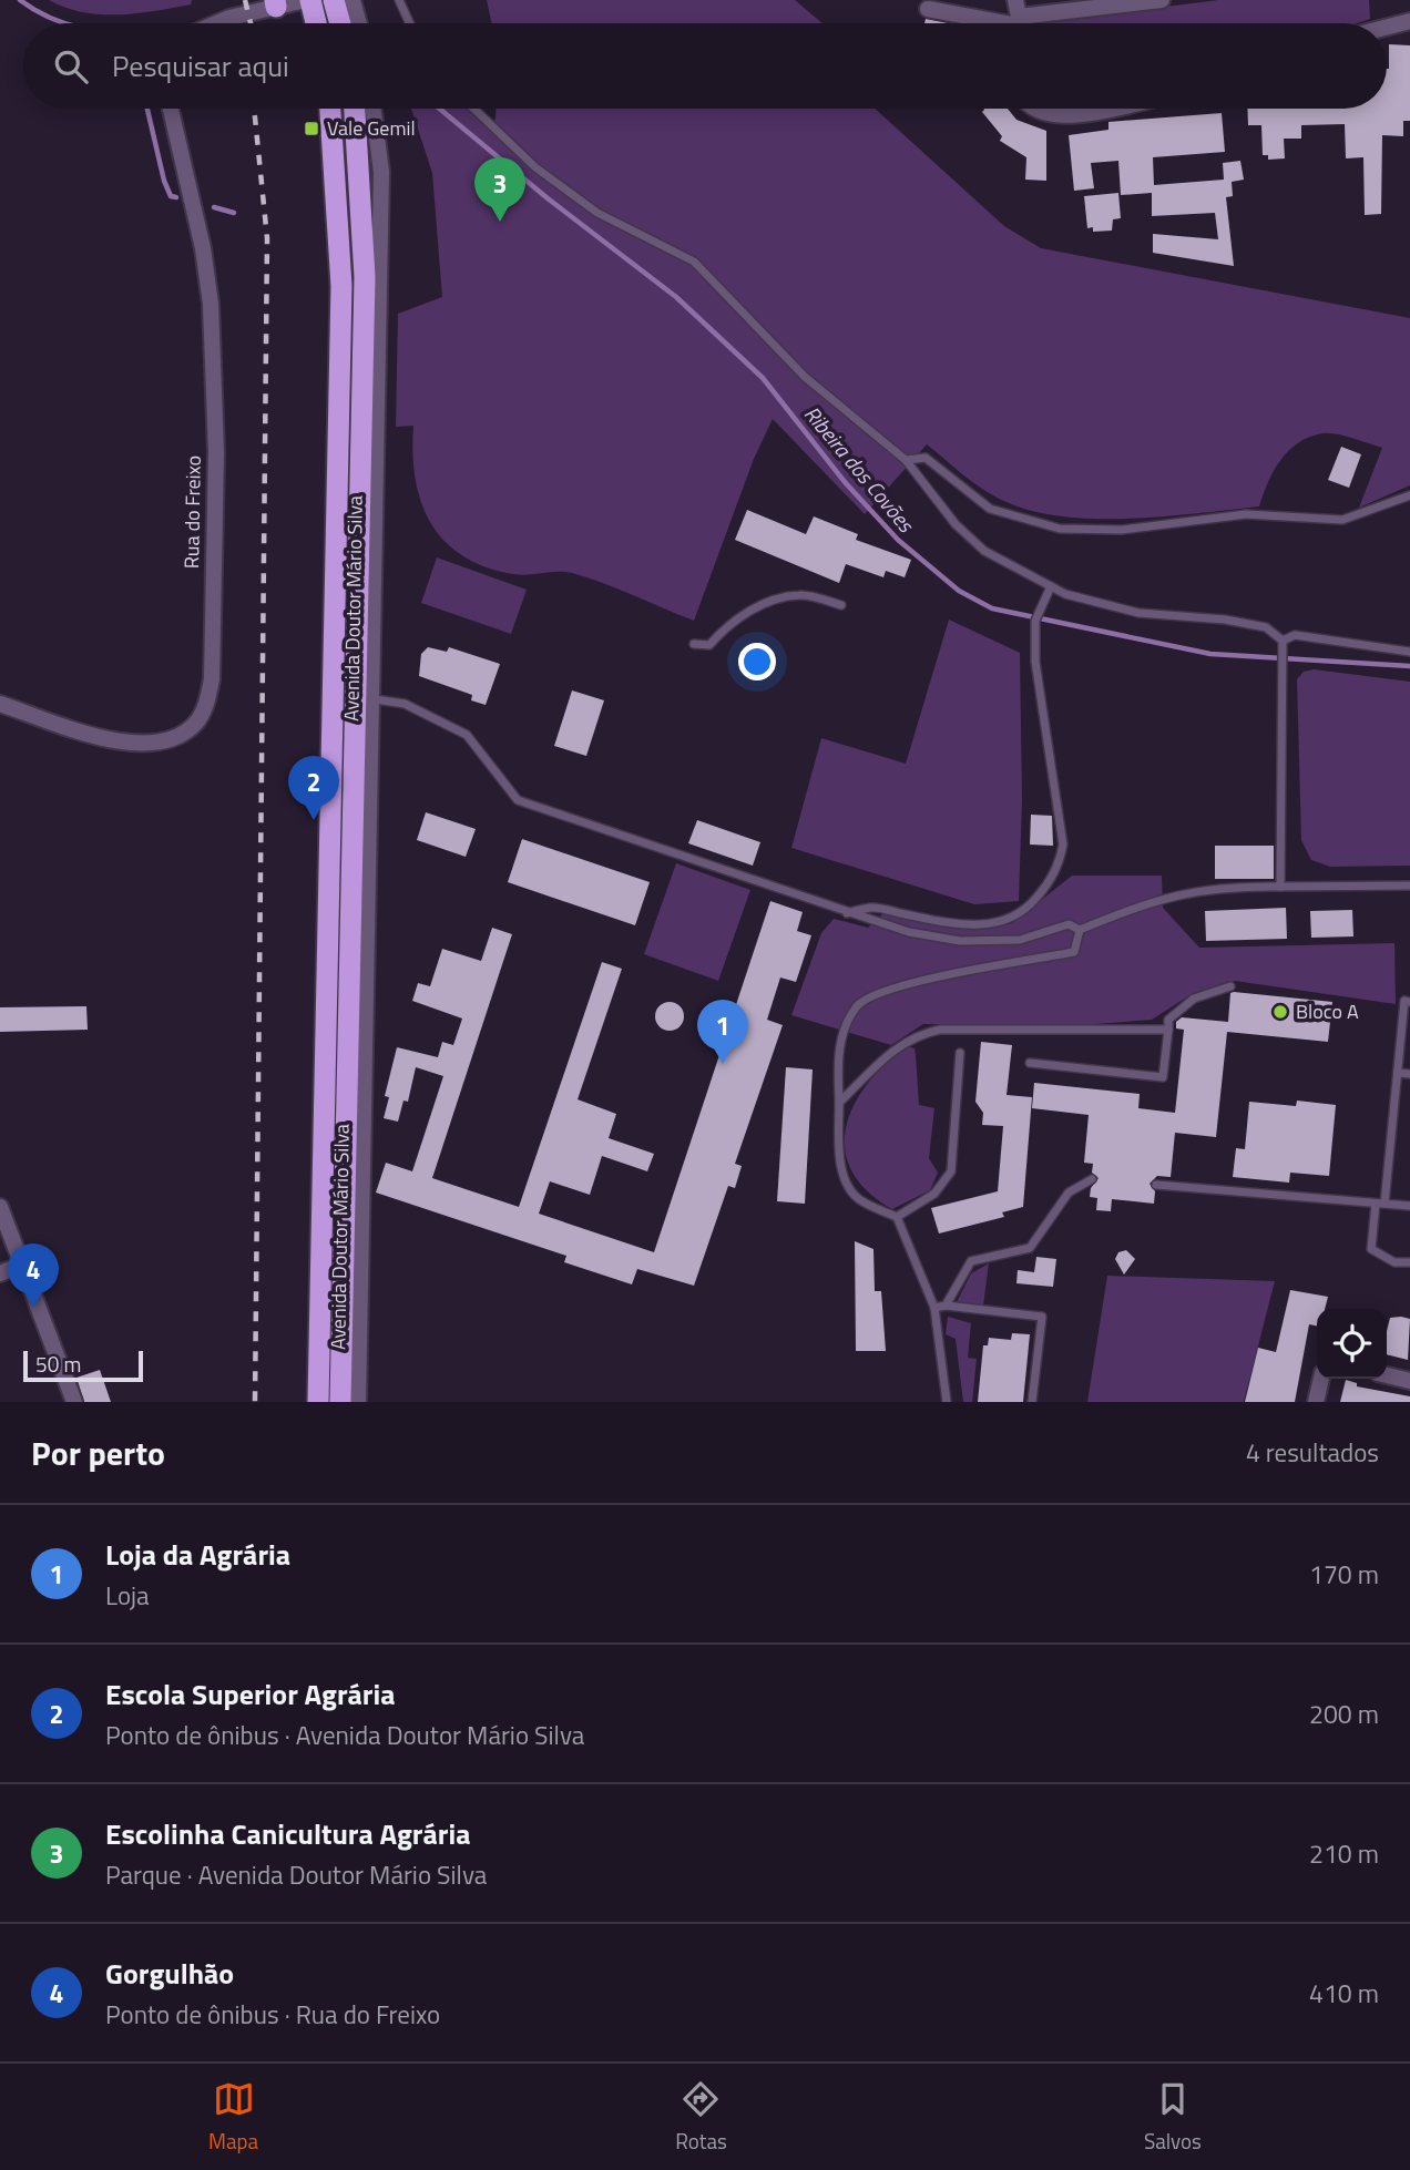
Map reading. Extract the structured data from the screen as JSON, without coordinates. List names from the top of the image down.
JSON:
{
  "streets": {
    "street": ["Rua do Freixo", "Avenida Doutor Mário Silva"]
  },
  "water": ["Ribeira dos Covões"],
  "places": {
    "transit": ["Vale Gemil"],
    "other": ["Bloco A"]
  },
  "scale_bar": "50 m",
  "page": {
    "search": "Pesquisar aqui",
    "pins": [
      "3",
      "2",
      "1",
      "4"
    ],
    "scale": "50 m",
    "heading": ["Por perto", "4 resultados"],
    "list": [
      {
        "mark": "1",
        "name": "Loja da Agrária",
        "note": "Loja",
        "value": "170 m"
      },
      {
        "mark": "2",
        "name": "Escola Superior Agrária",
        "note": "Ponto de ônibus · Avenida Doutor Mário Silva",
        "value": "200 m"
      },
      {
        "mark": "3",
        "name": "Escolinha Canicultura Agrária",
        "note": "Parque · Avenida Doutor Mário Silva",
        "value": "210 m"
      },
      {
        "mark": "4",
        "name": "Gorgulhão",
        "note": "Ponto de ônibus · Rua do Freixo",
        "value": "410 m"
      }
    ],
    "nav": ["Mapa", "Rotas", "Salvos"]
  }
}
